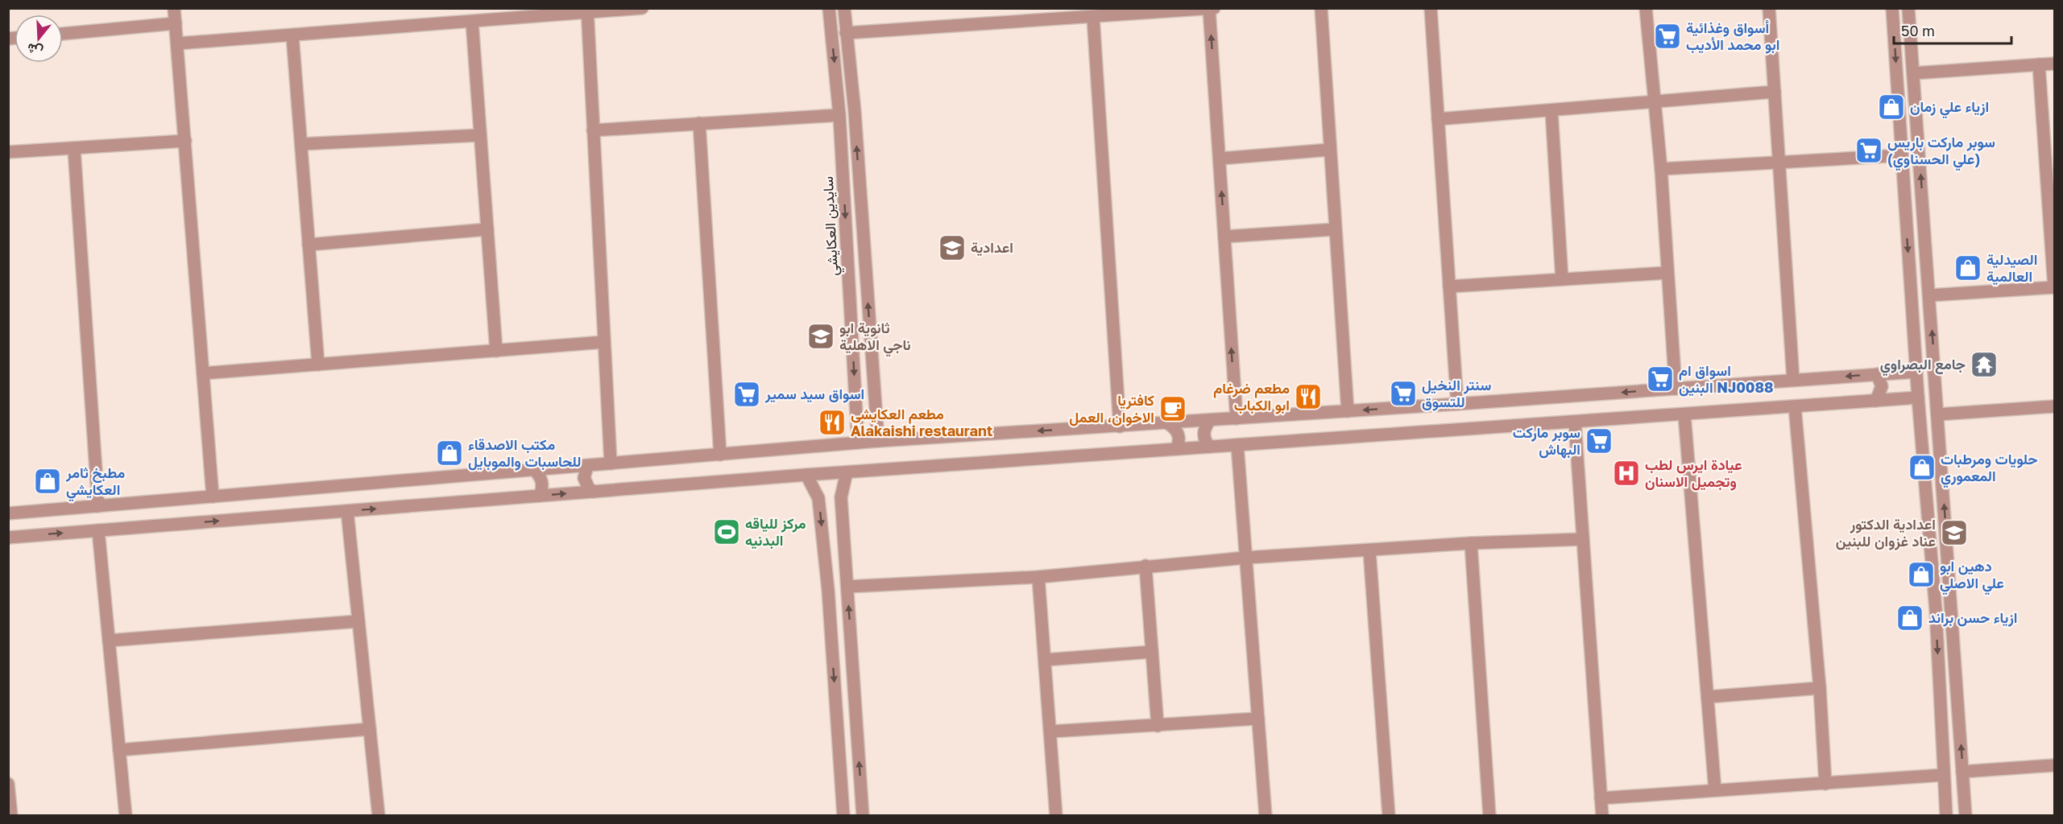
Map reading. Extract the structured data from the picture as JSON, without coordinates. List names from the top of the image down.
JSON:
{
  "streets": {
    "street": ["سايدين العكايشي"]
  },
  "places": {
    "supermarket": [
      "أسواق وغذائية ابو محمد الأديب",
      "سوبر ماركت باريس (علي الحسناوي)",
      "اسواق ام البنين NJ0088",
      "سنتر النخيل للتسوق",
      "اسواق سيد سمير",
      "سوبر ماركت البهاش"
    ],
    "shop": [
      "ازياء علي زمان",
      "الصيدلية العالمية",
      "مكتب الاصدقاء للحاسبات والموبايل",
      "حلويات ومرطبات المعموري",
      "مطبخ ثامر العكايشي",
      "دهين ابو علي الاصلي",
      "ازياء حسن براند"
    ],
    "school or university": ["اعدادية", "ثانوية ابو ناجي الاهلية", "اعدادية الدكتور عناد غزوان للبنين"],
    "temple": ["جامع البصراوي"],
    "restaurant": ["مطعم ضرغام ابو الكباب", "مطعم العكايشي Alakaishi restaurant"],
    "cafe": ["كافتريا الاخوان، العمل"],
    "hospital": ["عيادة ايرس لطب وتجميل الاسنان"],
    "sports": ["مركز للياقه البدنيه"]
  },
  "scale_bar": "50 m",
  "north": "bottom"
}
